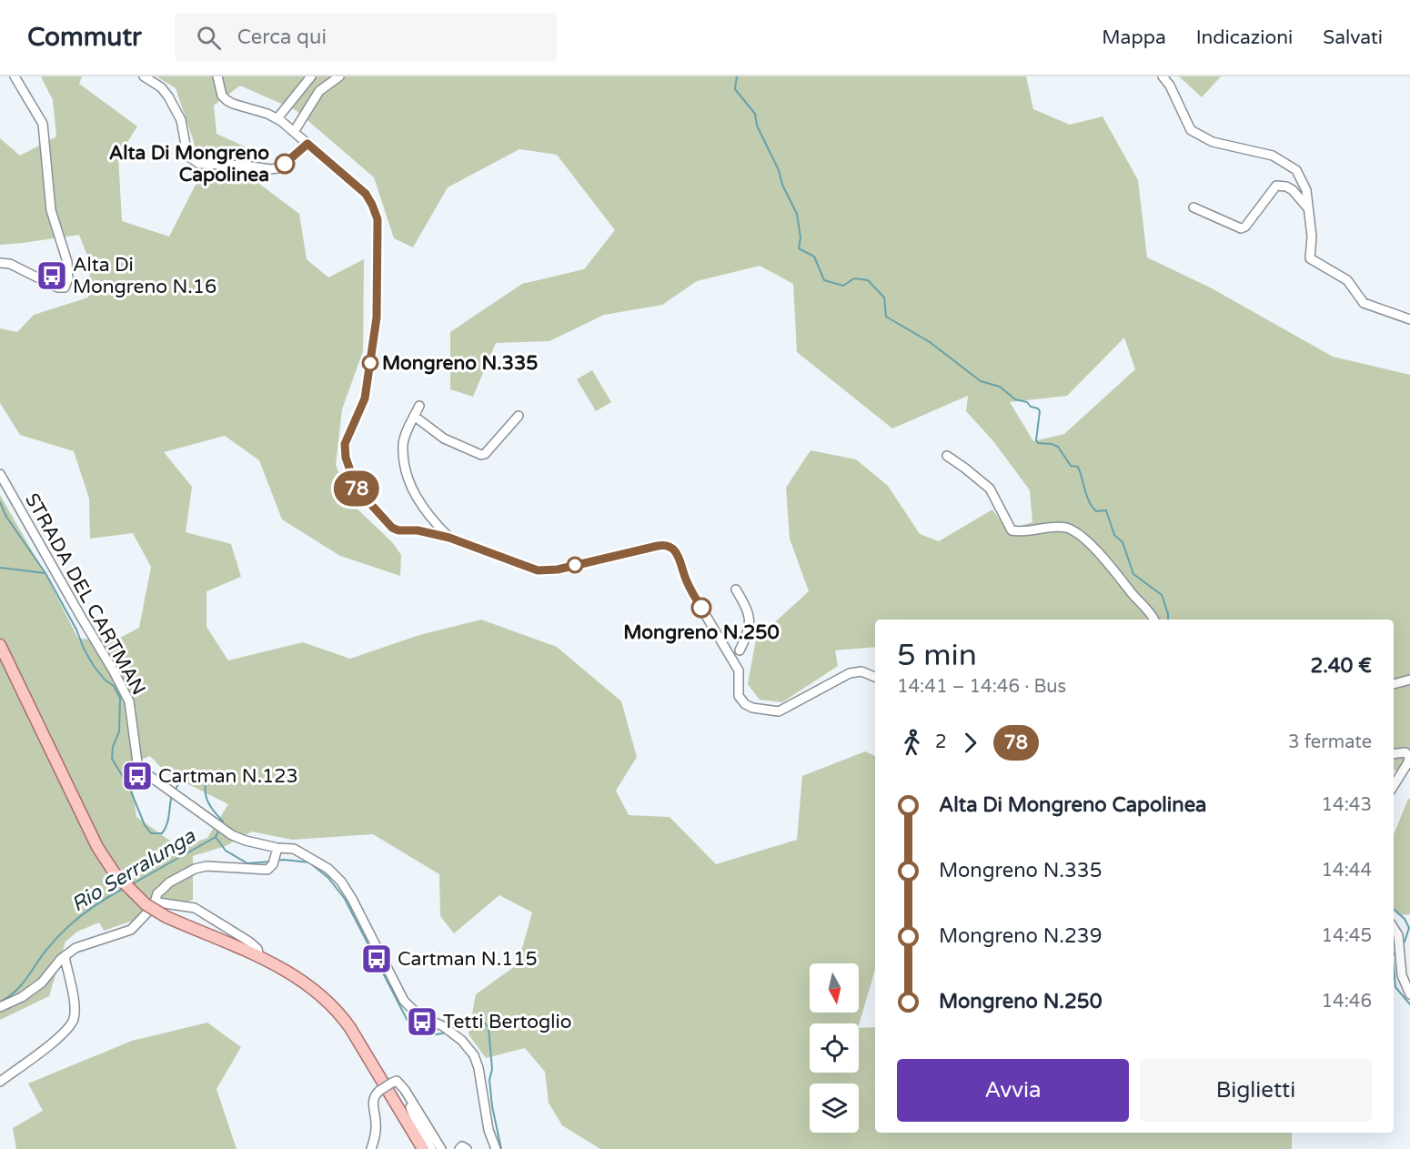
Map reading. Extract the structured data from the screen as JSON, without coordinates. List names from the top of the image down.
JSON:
{
  "streets": {
    "street": ["STRADA DEL CARTMAN"]
  },
  "water": ["Rio Serralunga"],
  "places": {
    "other": ["Alta Di Mongreno Capolinea", "Mongreno N.335", "Mongreno N.250"],
    "bus stop": [
      "Alta Di Mongreno N.16",
      "Cartman N.123",
      "Cartman N.115",
      "Tetti Bertoglio"
    ]
  },
  "lines": ["bus line 78"],
  "north": "bottom",
  "page": {
    "header": "Commutr",
    "search": "Cerca qui",
    "nav": ["Mappa", "Indicazioni", "Salvati"],
    "on_map": "78",
    "heading": ["5 min", "14:41 – 14:46 · Bus", "2.40 €"],
    "legs": ["2", "78", "3 fermate"],
    "list": [
      {
        "name": "Alta Di Mongreno Capolinea",
        "value": "14:43"
      },
      {
        "name": "Mongreno N.335",
        "value": "14:44"
      },
      {
        "name": "Mongreno N.239",
        "value": "14:45"
      },
      {
        "name": "Mongreno N.250",
        "value": "14:46"
      }
    ],
    "buttons": ["Avvia", "Biglietti"]
  }
}
